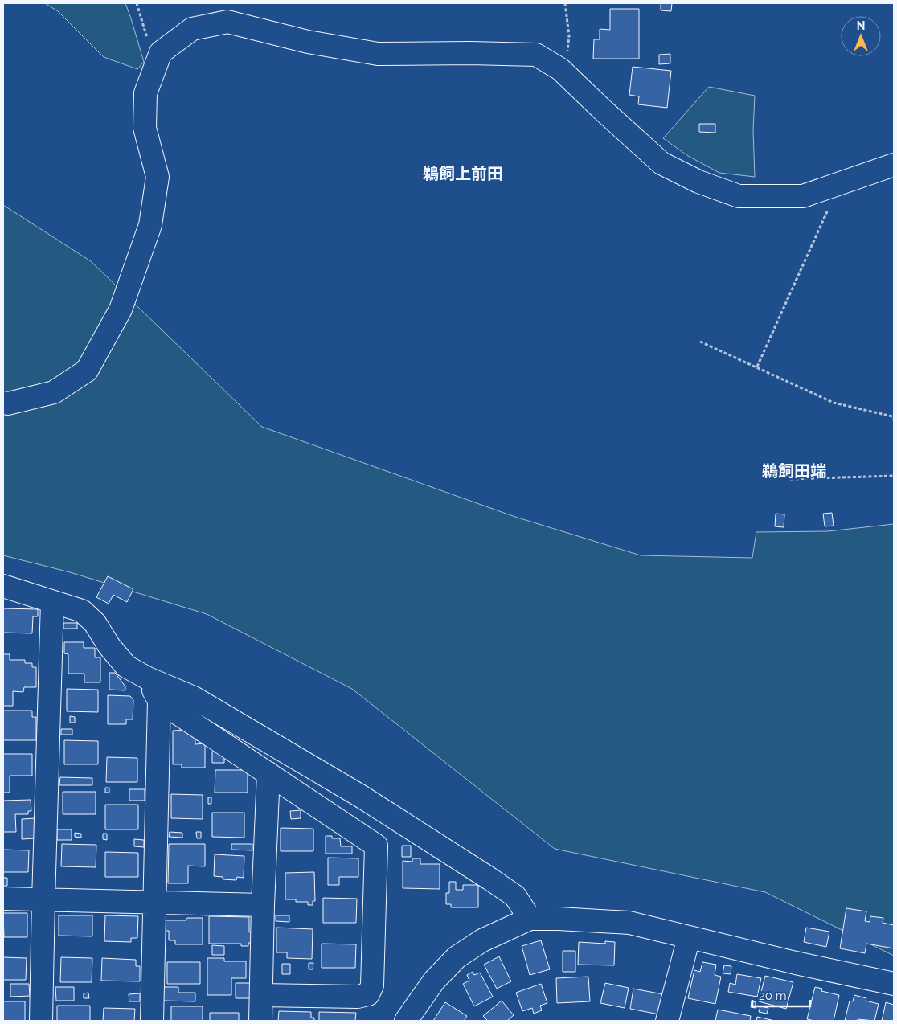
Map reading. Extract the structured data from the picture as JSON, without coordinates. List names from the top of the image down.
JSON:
{
  "districts": ["鵜飼上前田", "鵜飼田端"],
  "scale_bar": "20 m",
  "north": "top"
}
